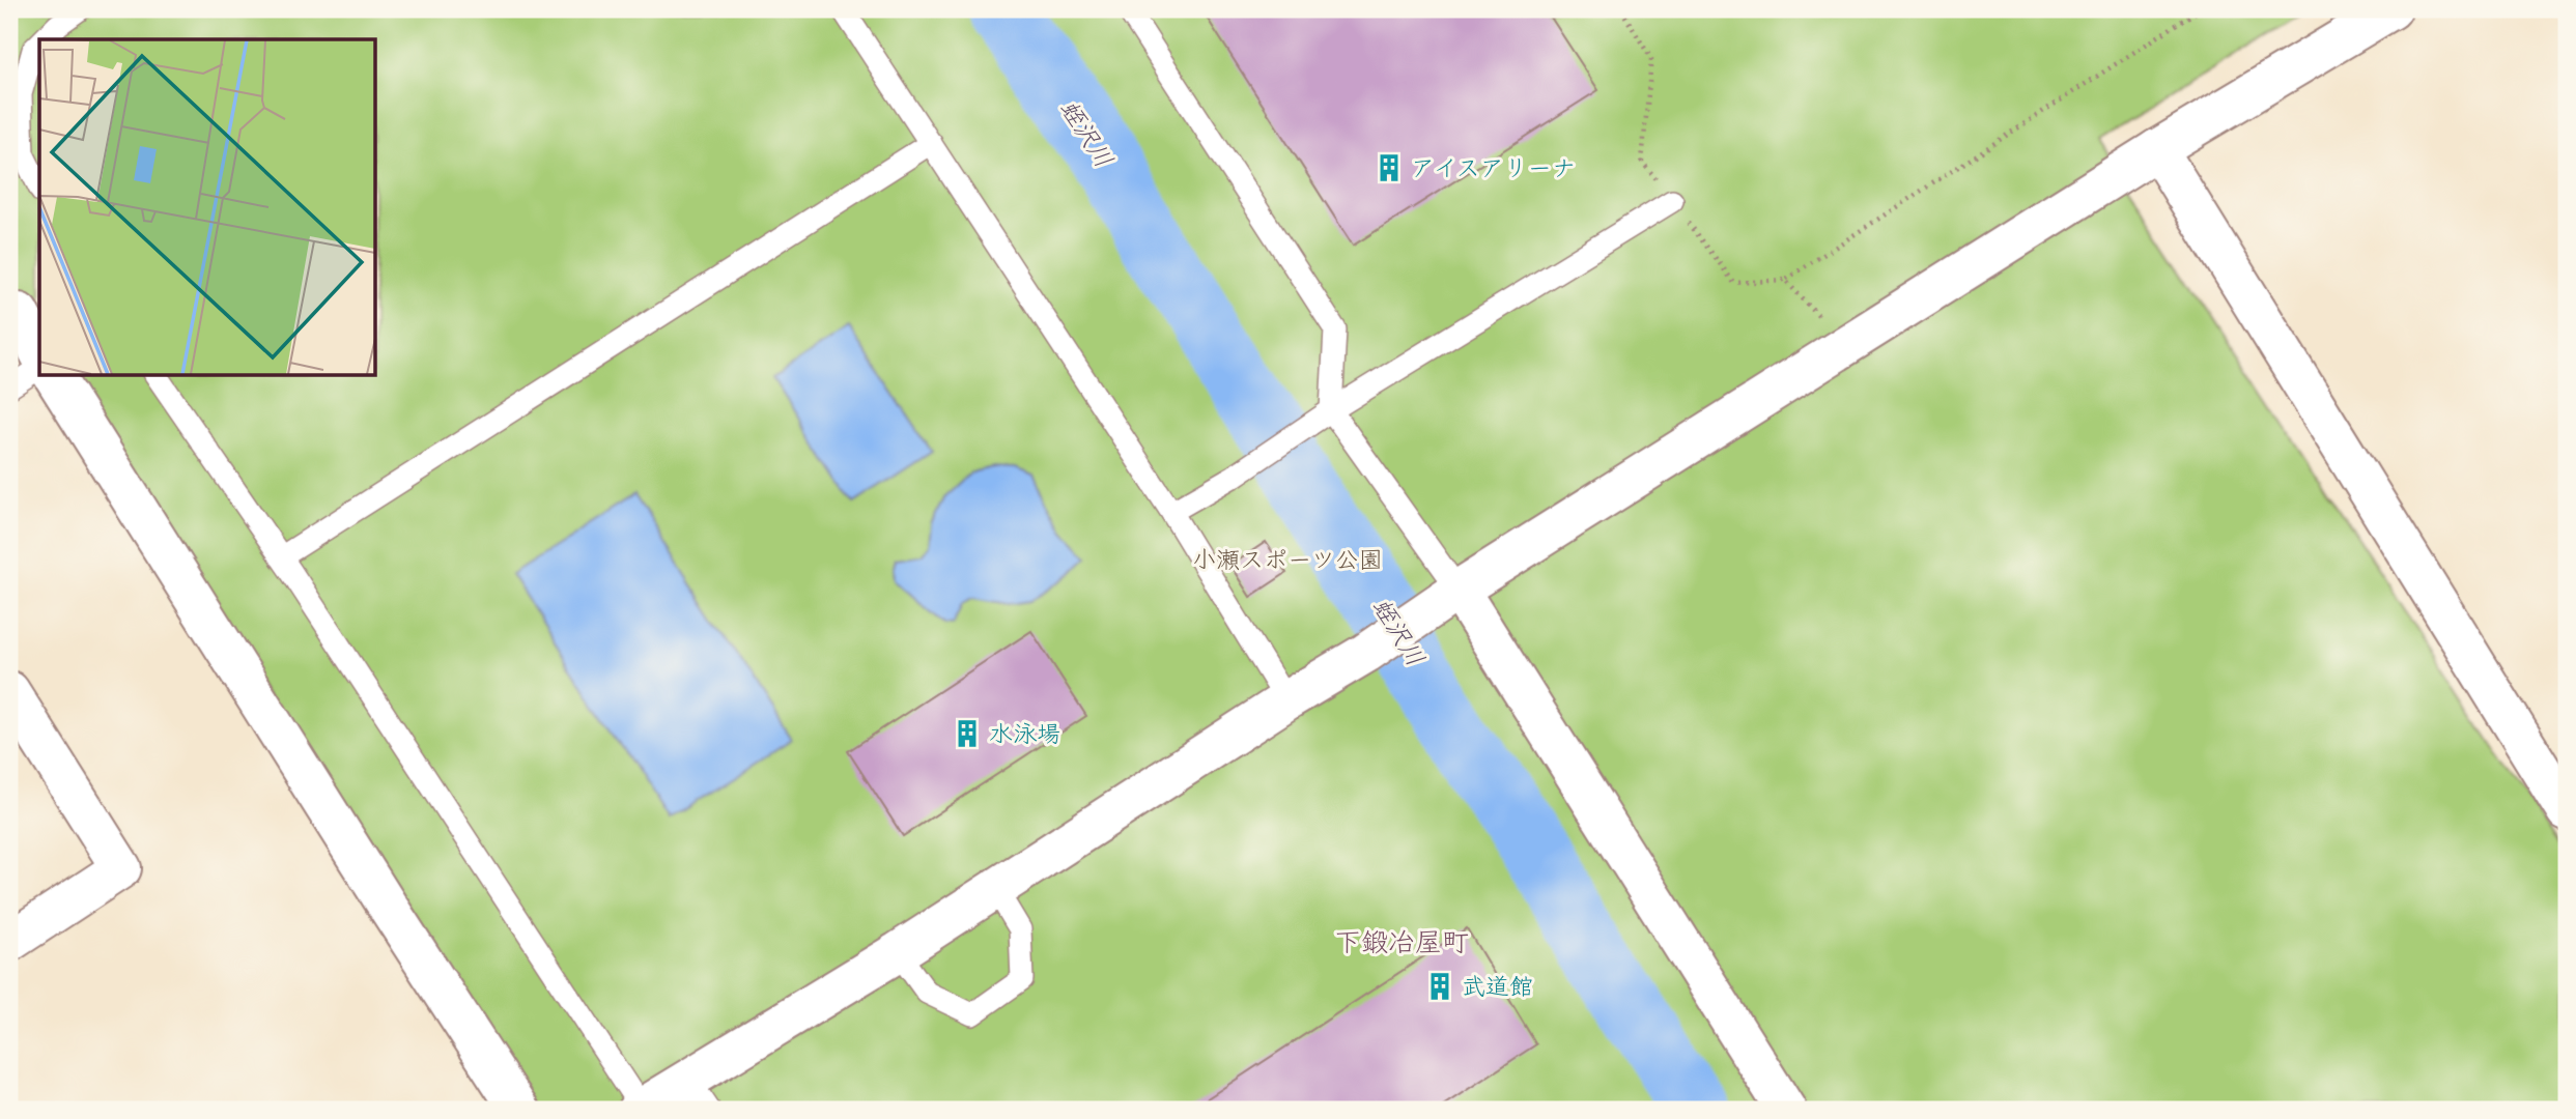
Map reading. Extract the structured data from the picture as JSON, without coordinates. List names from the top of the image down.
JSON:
{
  "districts": ["下鍛冶屋町"],
  "water": ["蛭沢川"],
  "parks": ["小瀬スポーツ公園"],
  "places": {
    "building": ["アイスアリーナ", "水泳場", "武道館"]
  }
}
